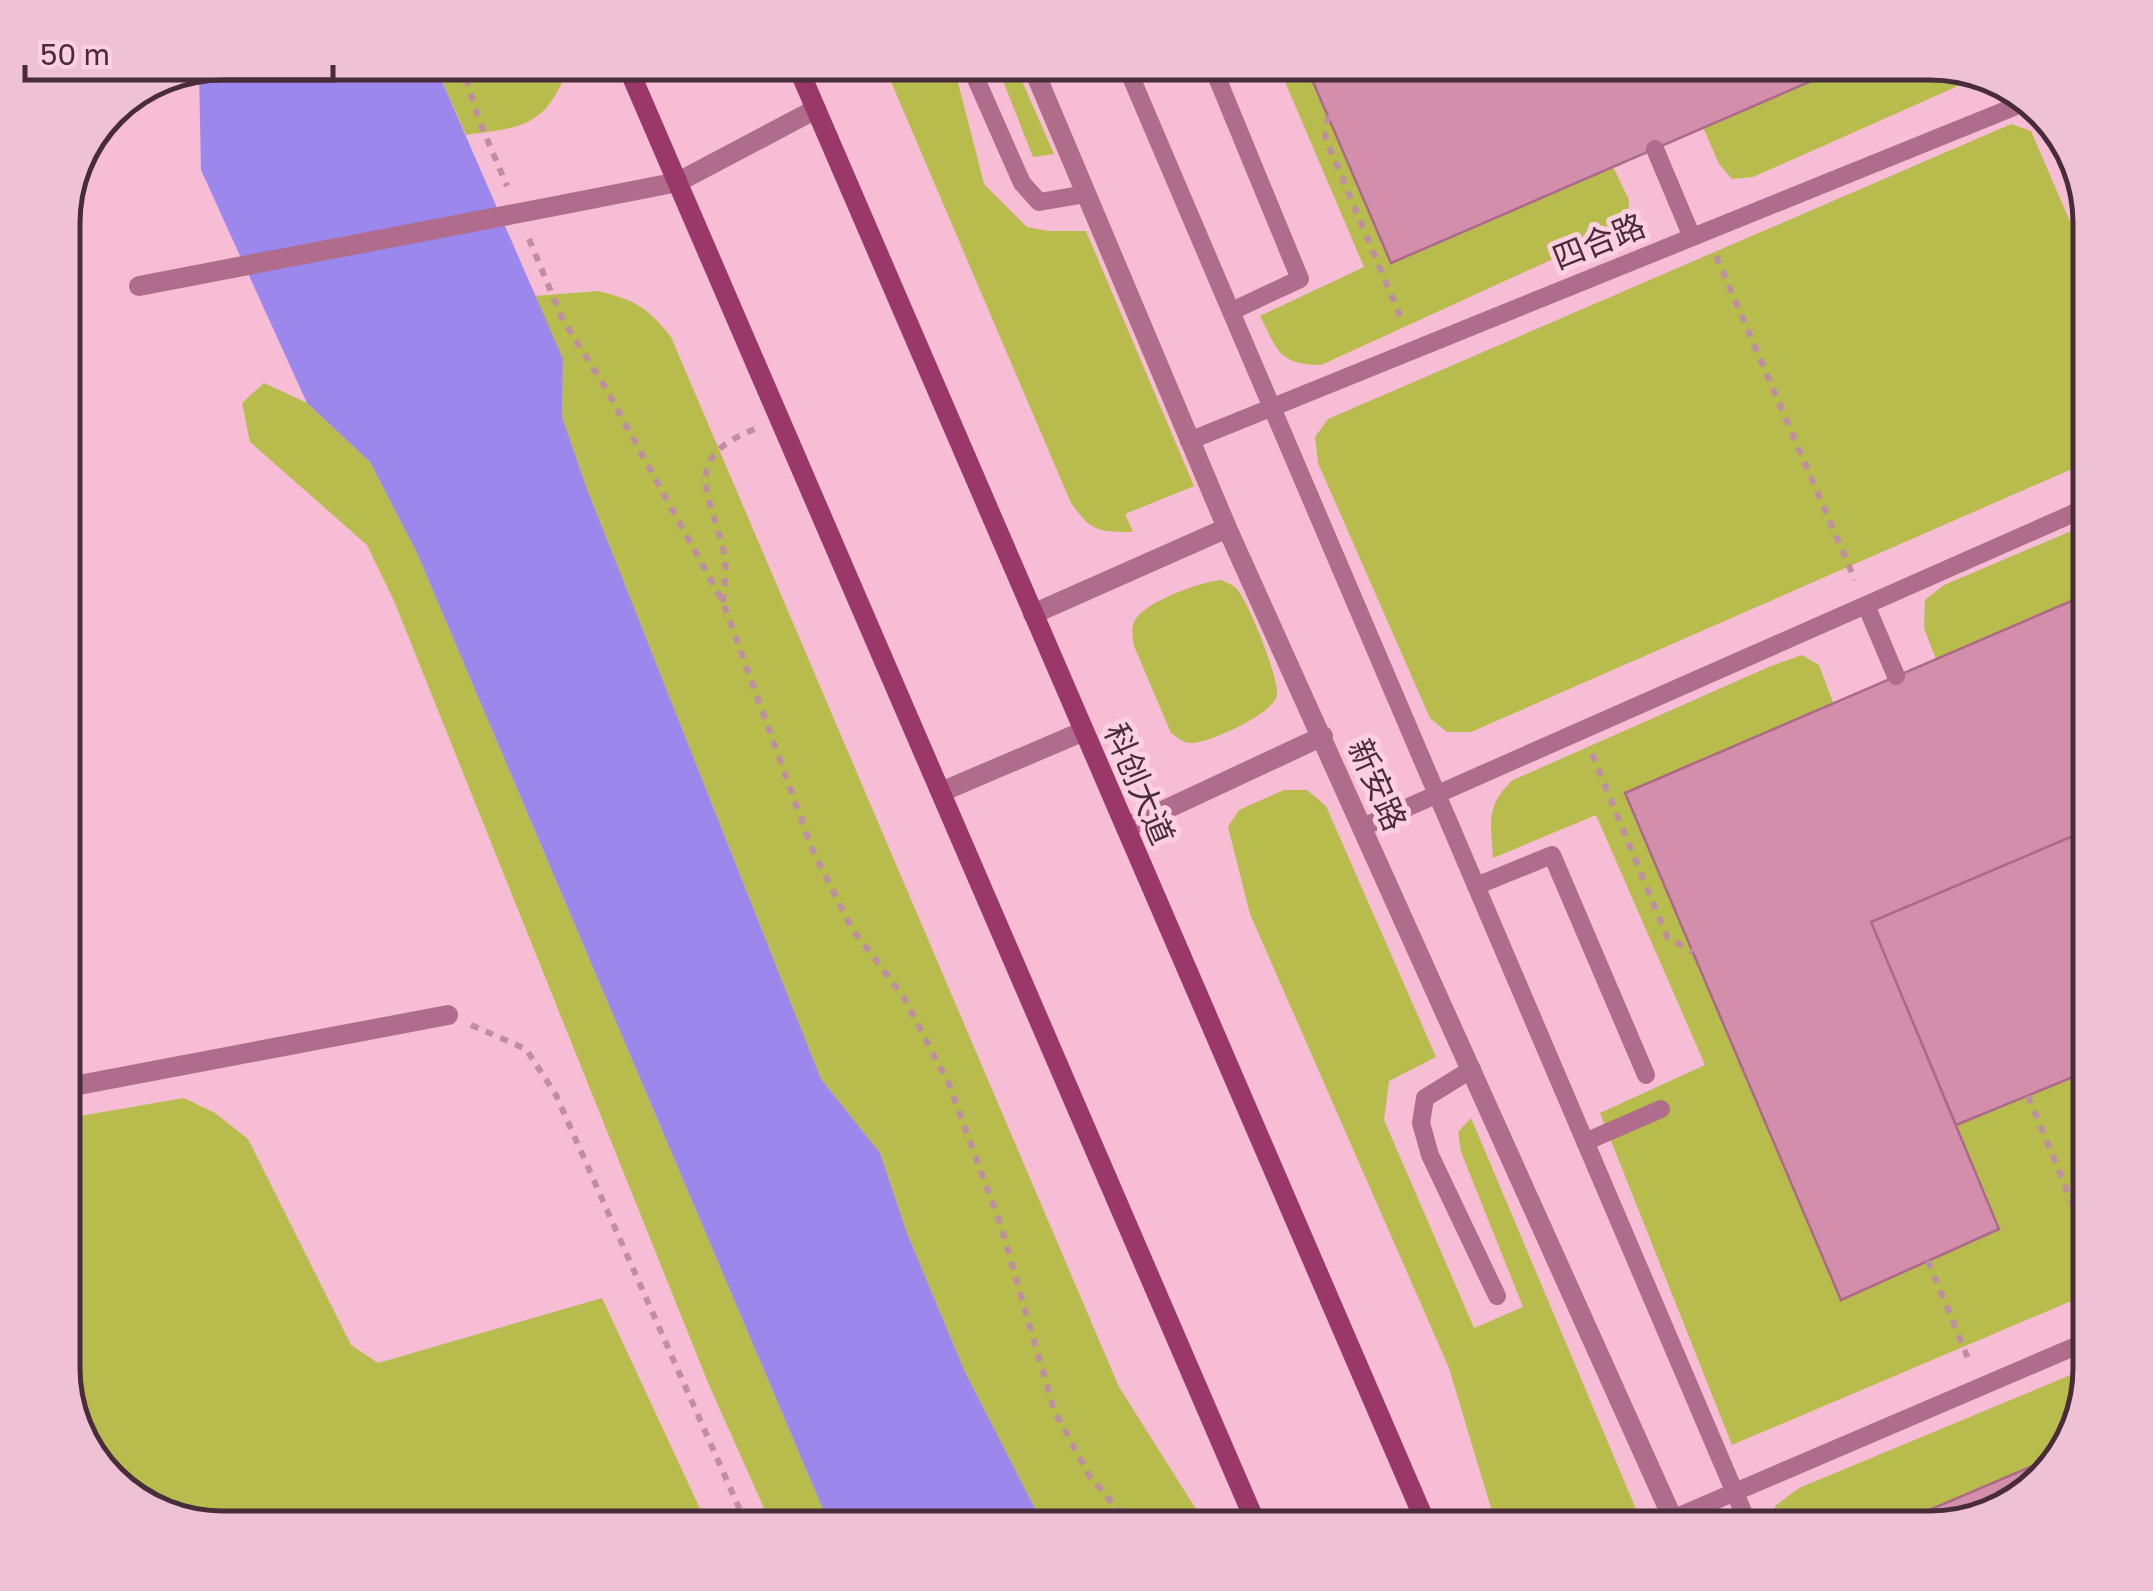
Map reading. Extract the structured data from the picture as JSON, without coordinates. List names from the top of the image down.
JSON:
{
  "streets": {
    "main road": ["科创大道"],
    "street": ["新安路"],
    "lane": ["四合路"]
  },
  "crossings": [
    ["四合路", "新安路"]
  ],
  "scale_bar": "50 m"
}
